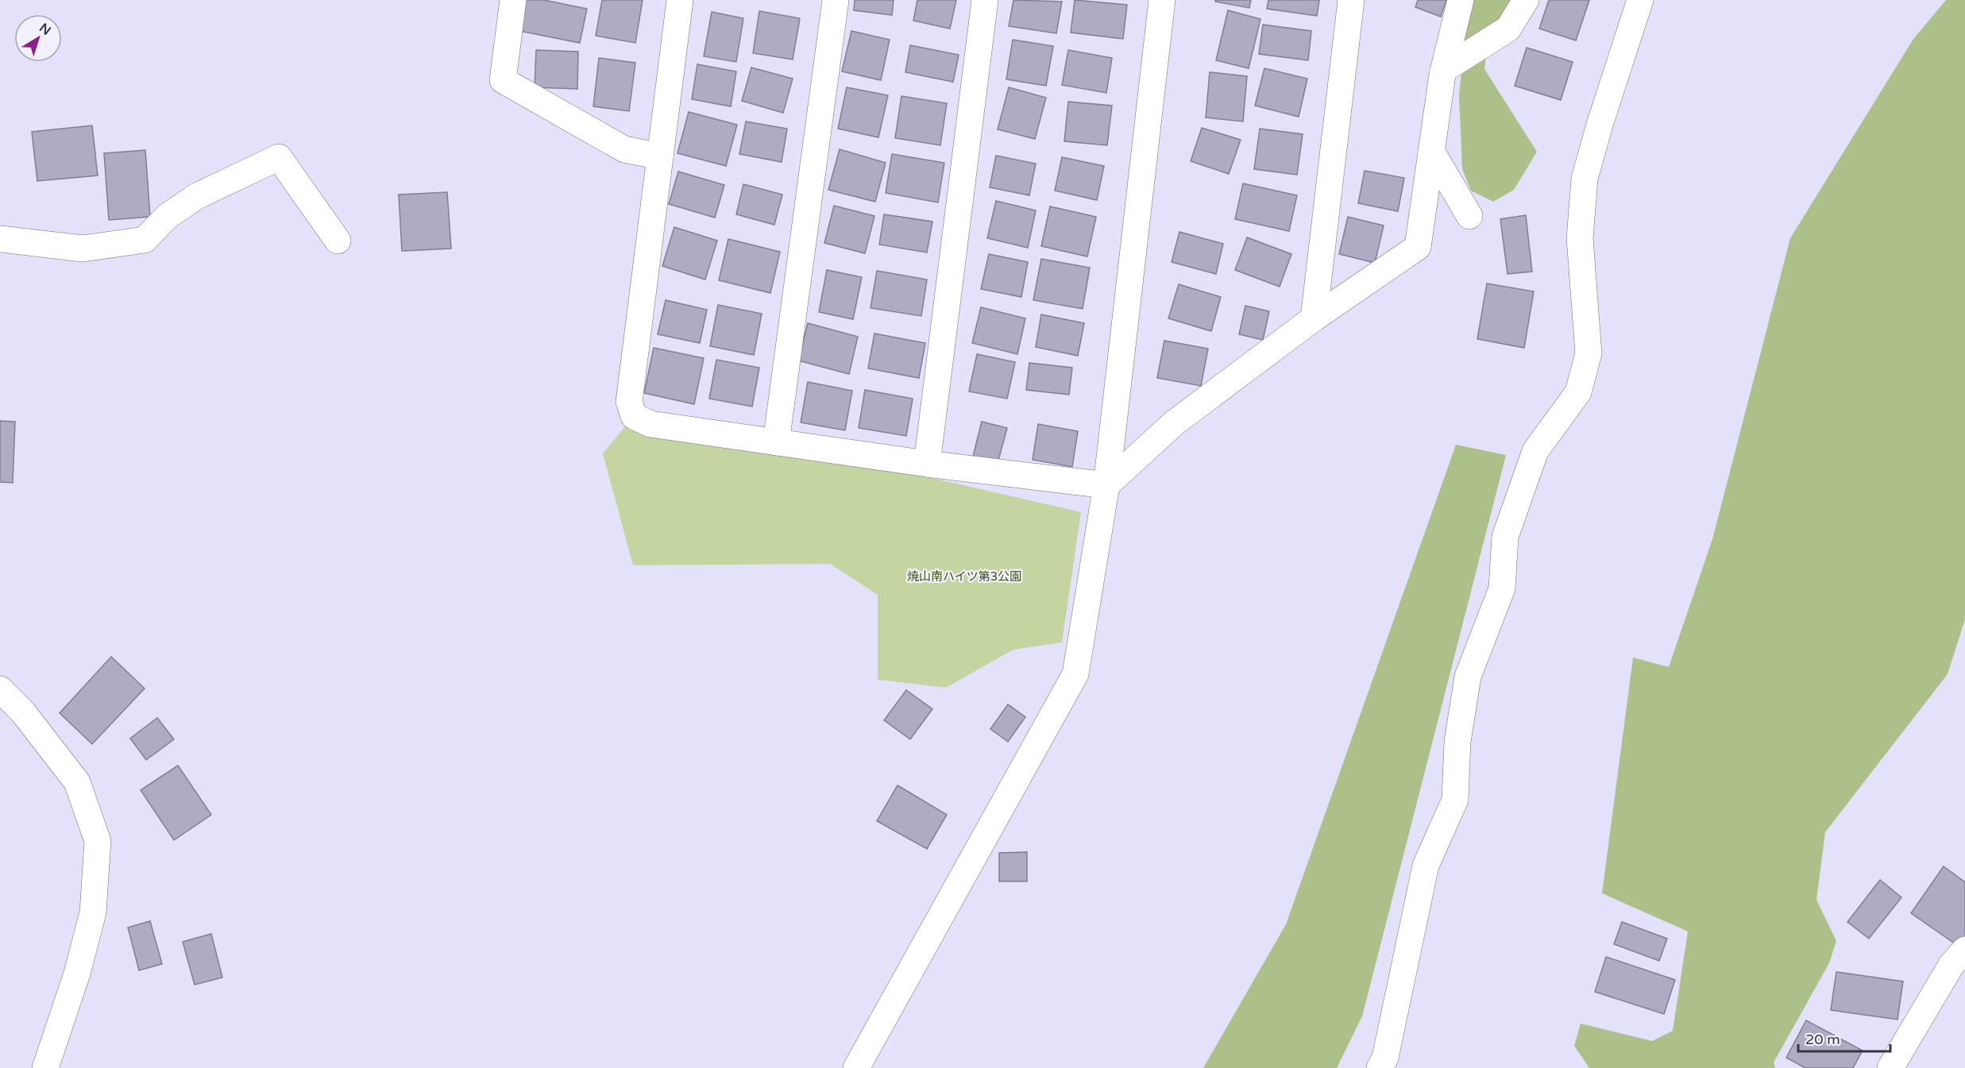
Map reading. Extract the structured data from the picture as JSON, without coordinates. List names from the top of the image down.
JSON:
{
  "parks": ["焼山南ハイツ第3公園"],
  "scale_bar": "20 m",
  "north": "top right"
}
